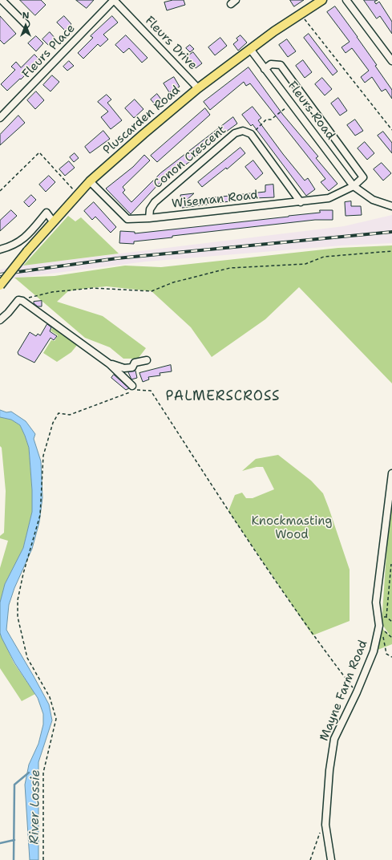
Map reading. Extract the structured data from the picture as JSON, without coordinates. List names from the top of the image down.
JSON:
{
  "streets": {
    "main road": ["Pluscarden Road"],
    "street": [
      "Fleurs Drive",
      "Fleurs Place",
      "Fleurs Road",
      "Conon Crescent",
      "Wiseman Road",
      "Mayne Farm Road"
    ]
  },
  "crossings": [
    ["Fleurs Drive", "Fleurs Place"],
    ["Fleurs Drive", "Pluscarden Road"],
    ["Fleurs Road", "Pluscarden Road"],
    ["Fleurs Road", "Wiseman Road"],
    ["Pluscarden Road", "Wiseman Road"],
    ["Conon Crescent", "Wiseman Road"]
  ],
  "districts": ["PALMERSCROSS"],
  "water": ["River Lossie"],
  "parks": ["Knockmasting Wood"],
  "north": "top"
}
